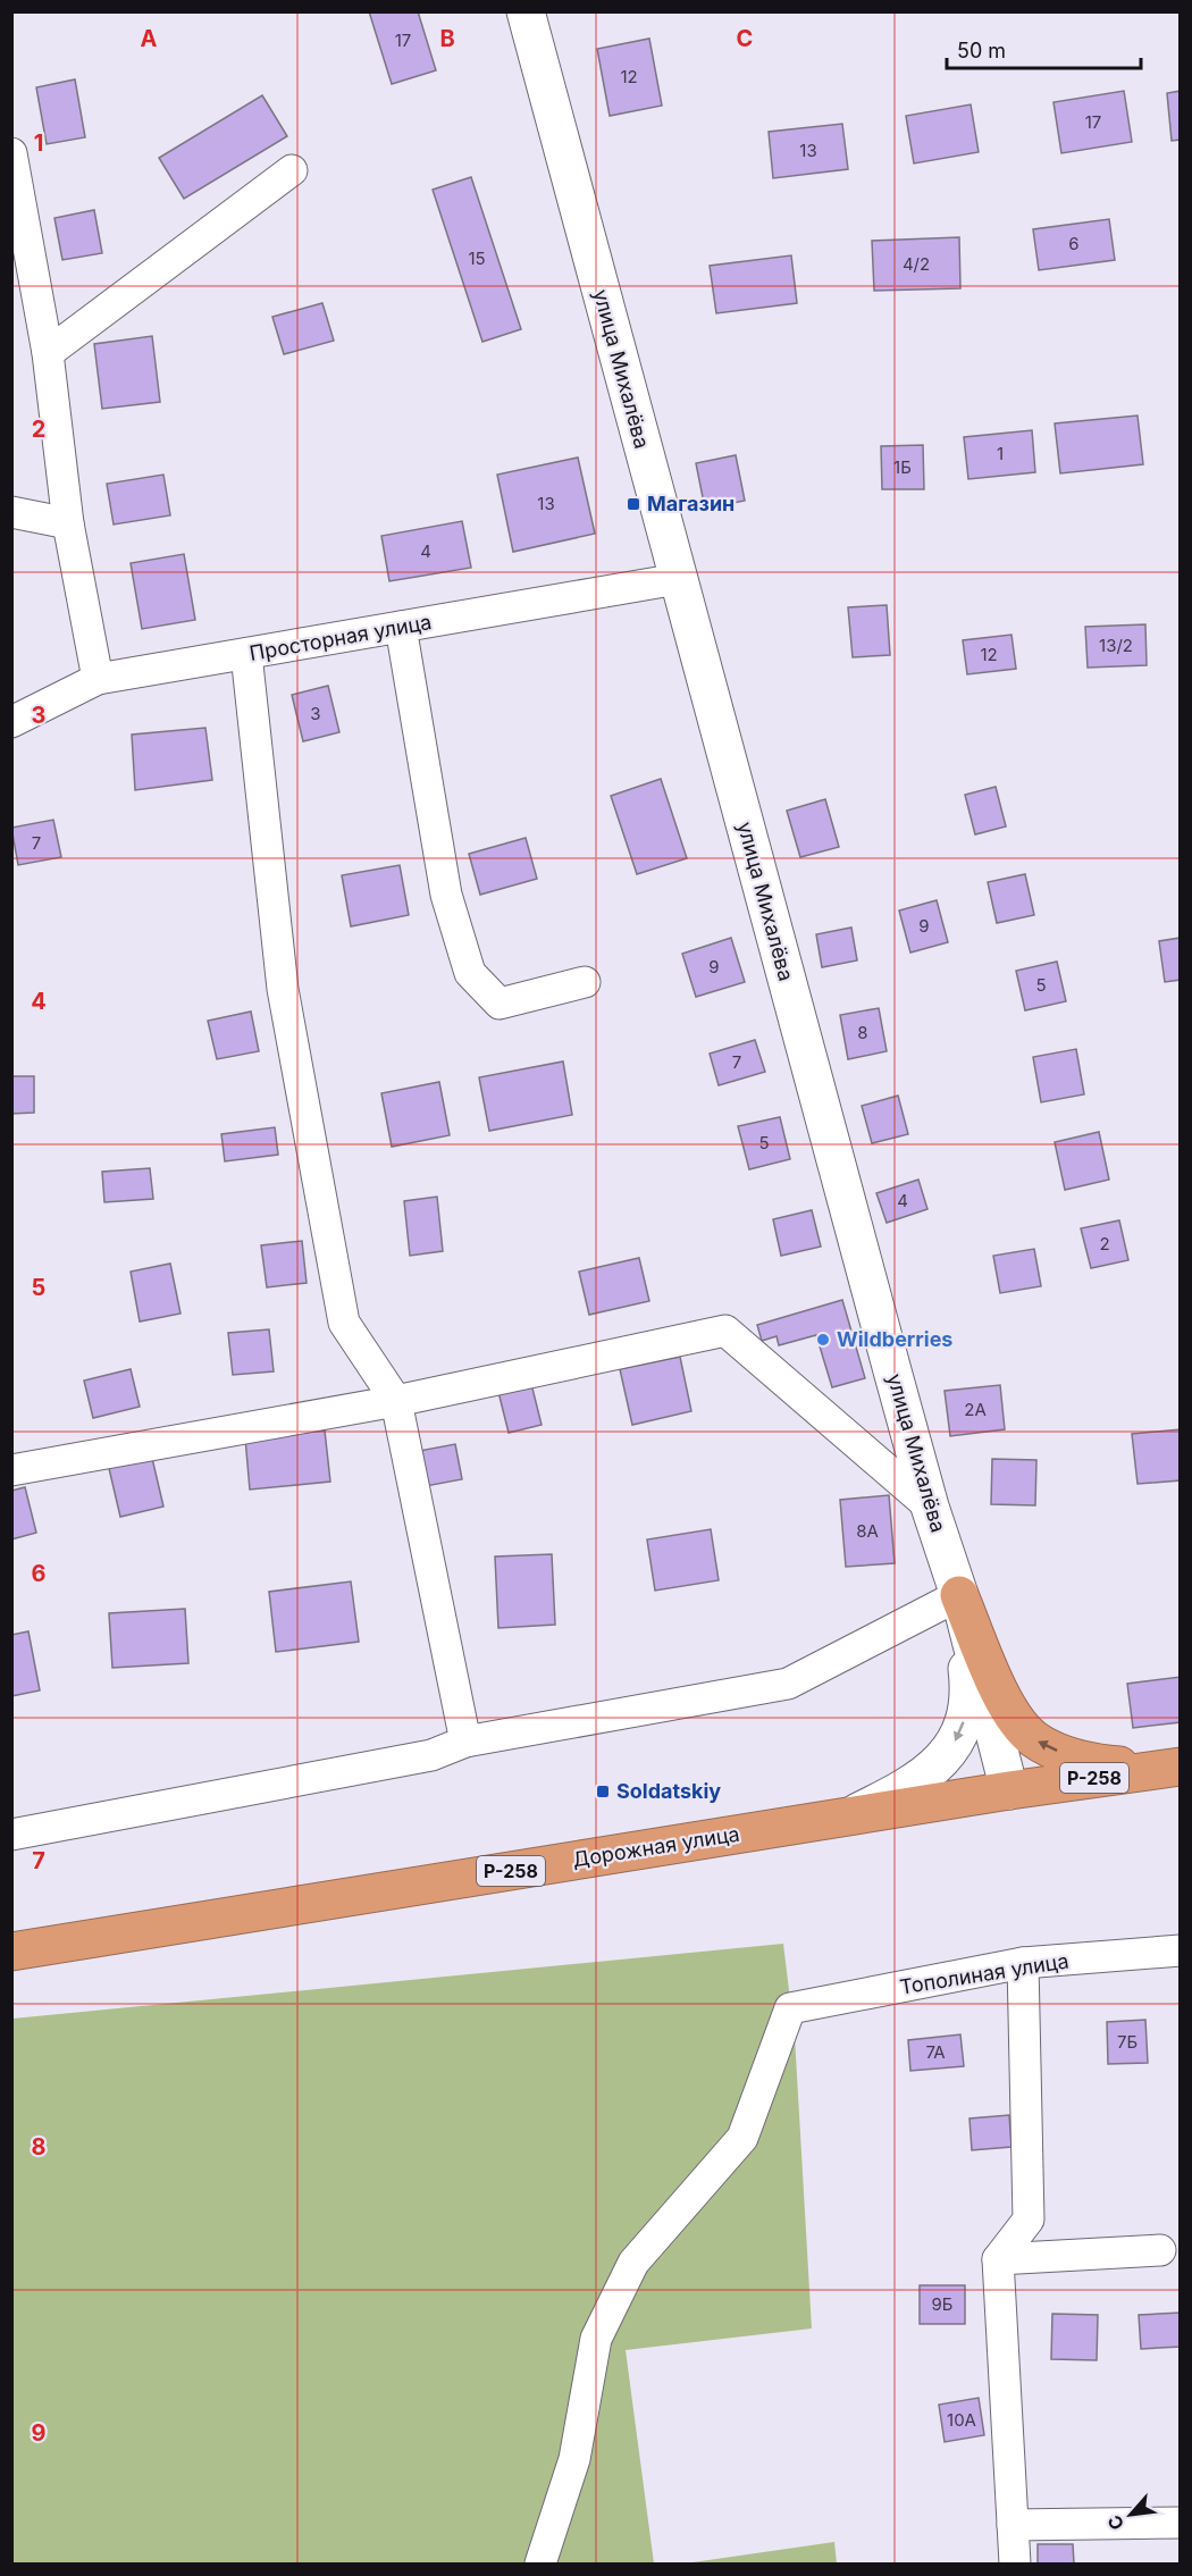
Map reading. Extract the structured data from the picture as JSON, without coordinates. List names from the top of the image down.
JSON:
{
  "streets": {
    "highway": ["Р-258", "Дорожная улица"],
    "street": ["улица Михалёва", "Просторная улица", "Тополиная улица"]
  },
  "crossings": [
    ["улица Михалёва", "Просторная улица"],
    ["улица Михалёва", "Дорожная улица"]
  ],
  "places": {
    "transit": ["Магазин", "Soldatskiy"],
    "other": ["Wildberries"]
  },
  "house_numbers": [
    "17",
    "12",
    "17",
    "13",
    "6",
    "15",
    "4/2",
    "1",
    "1Б",
    "13",
    "4",
    "13/2",
    "12",
    "3",
    "7",
    "9",
    "9",
    "5",
    "8",
    "7",
    "5",
    "4",
    "2",
    "2А",
    "8А",
    "7Б",
    "7А",
    "9Б",
    "10А"
  ],
  "scale_bar": "50 m",
  "north": "bottom left",
  "grid": {
    "columns": ["A", "B", "C"],
    "rows": [
      "1",
      "2",
      "3",
      "4",
      "5",
      "6",
      "7",
      "8",
      "9"
    ]
  }
}
